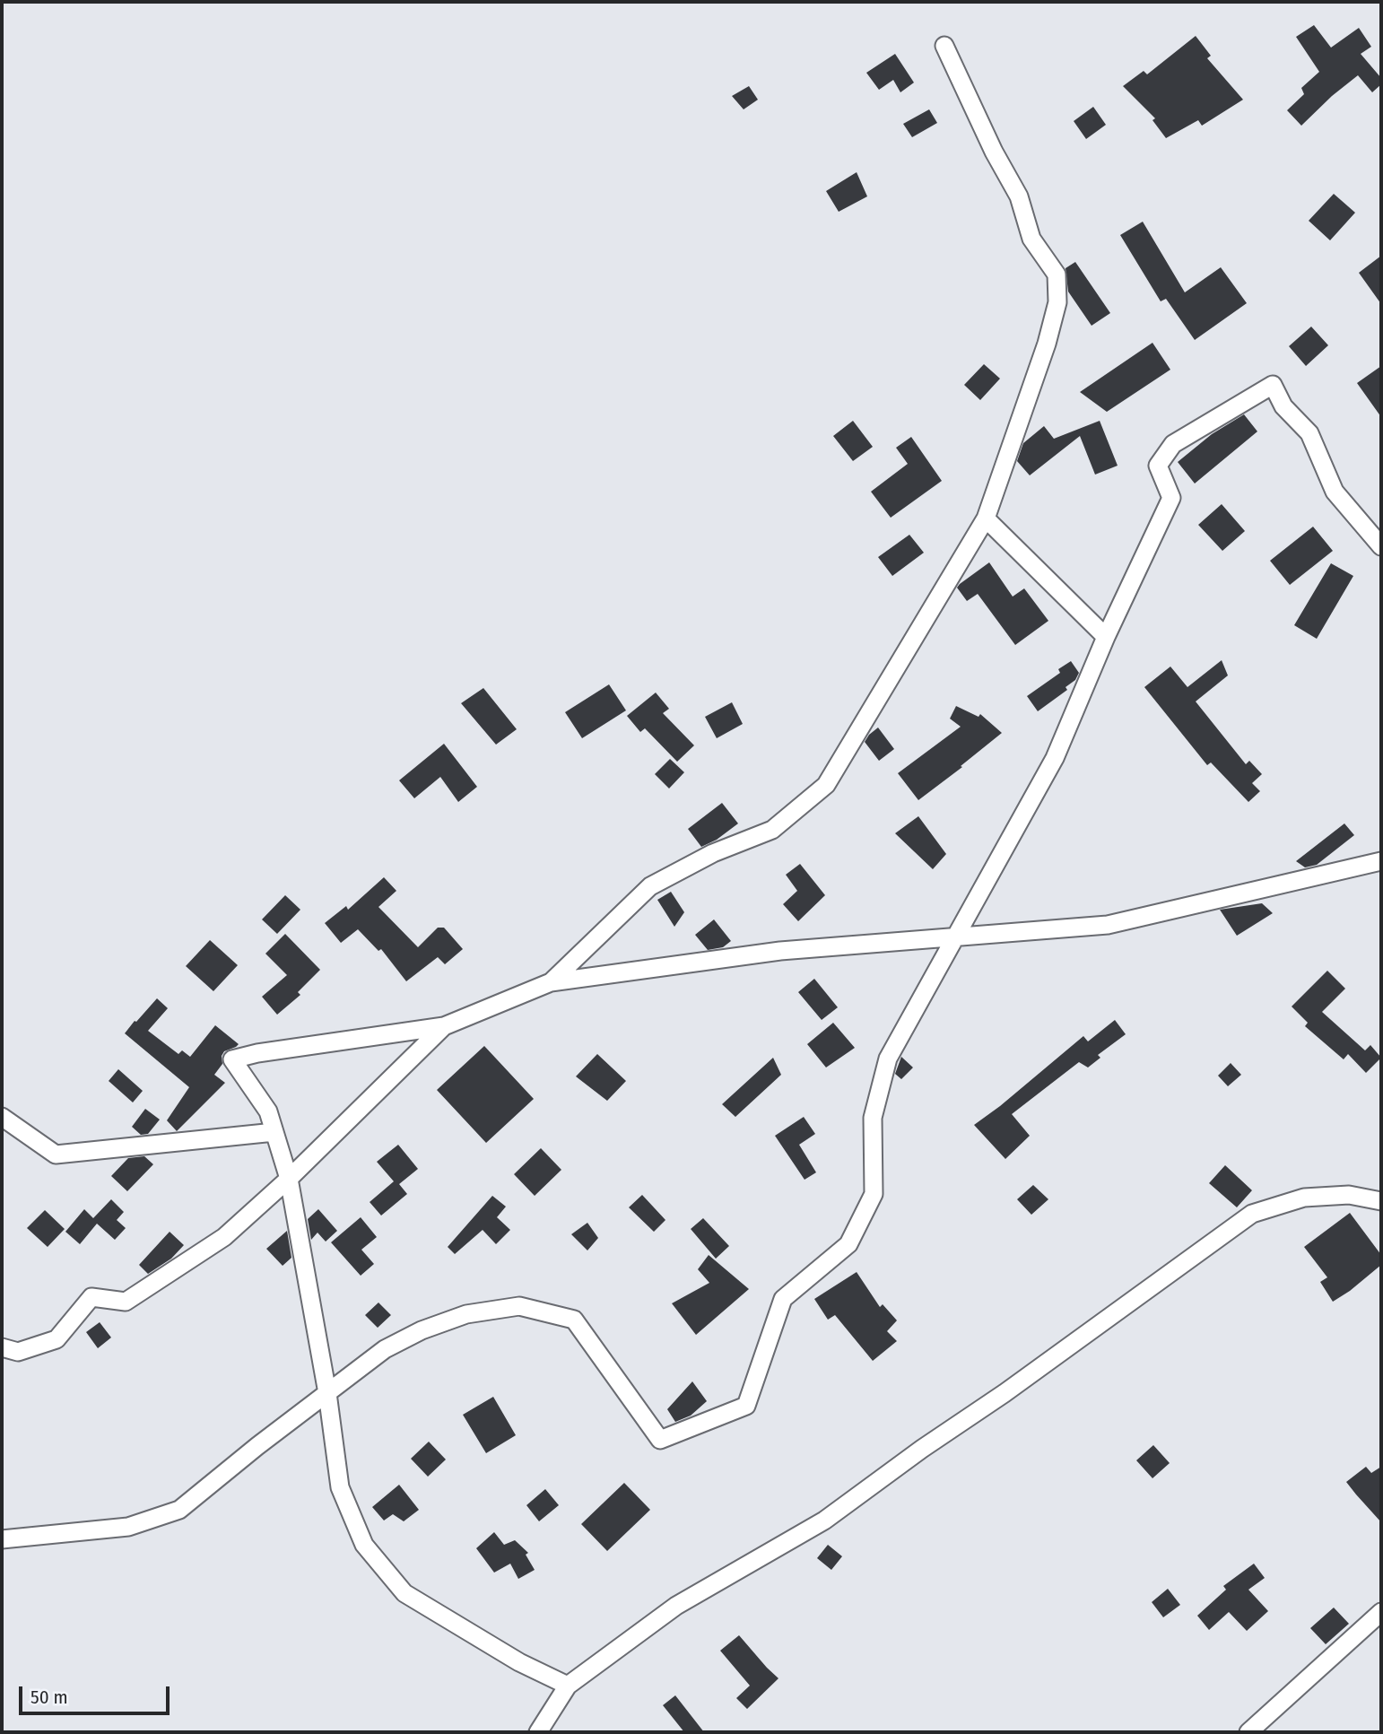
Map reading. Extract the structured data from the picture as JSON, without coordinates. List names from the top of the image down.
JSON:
{
  "scale_bar": "50 m"
}
